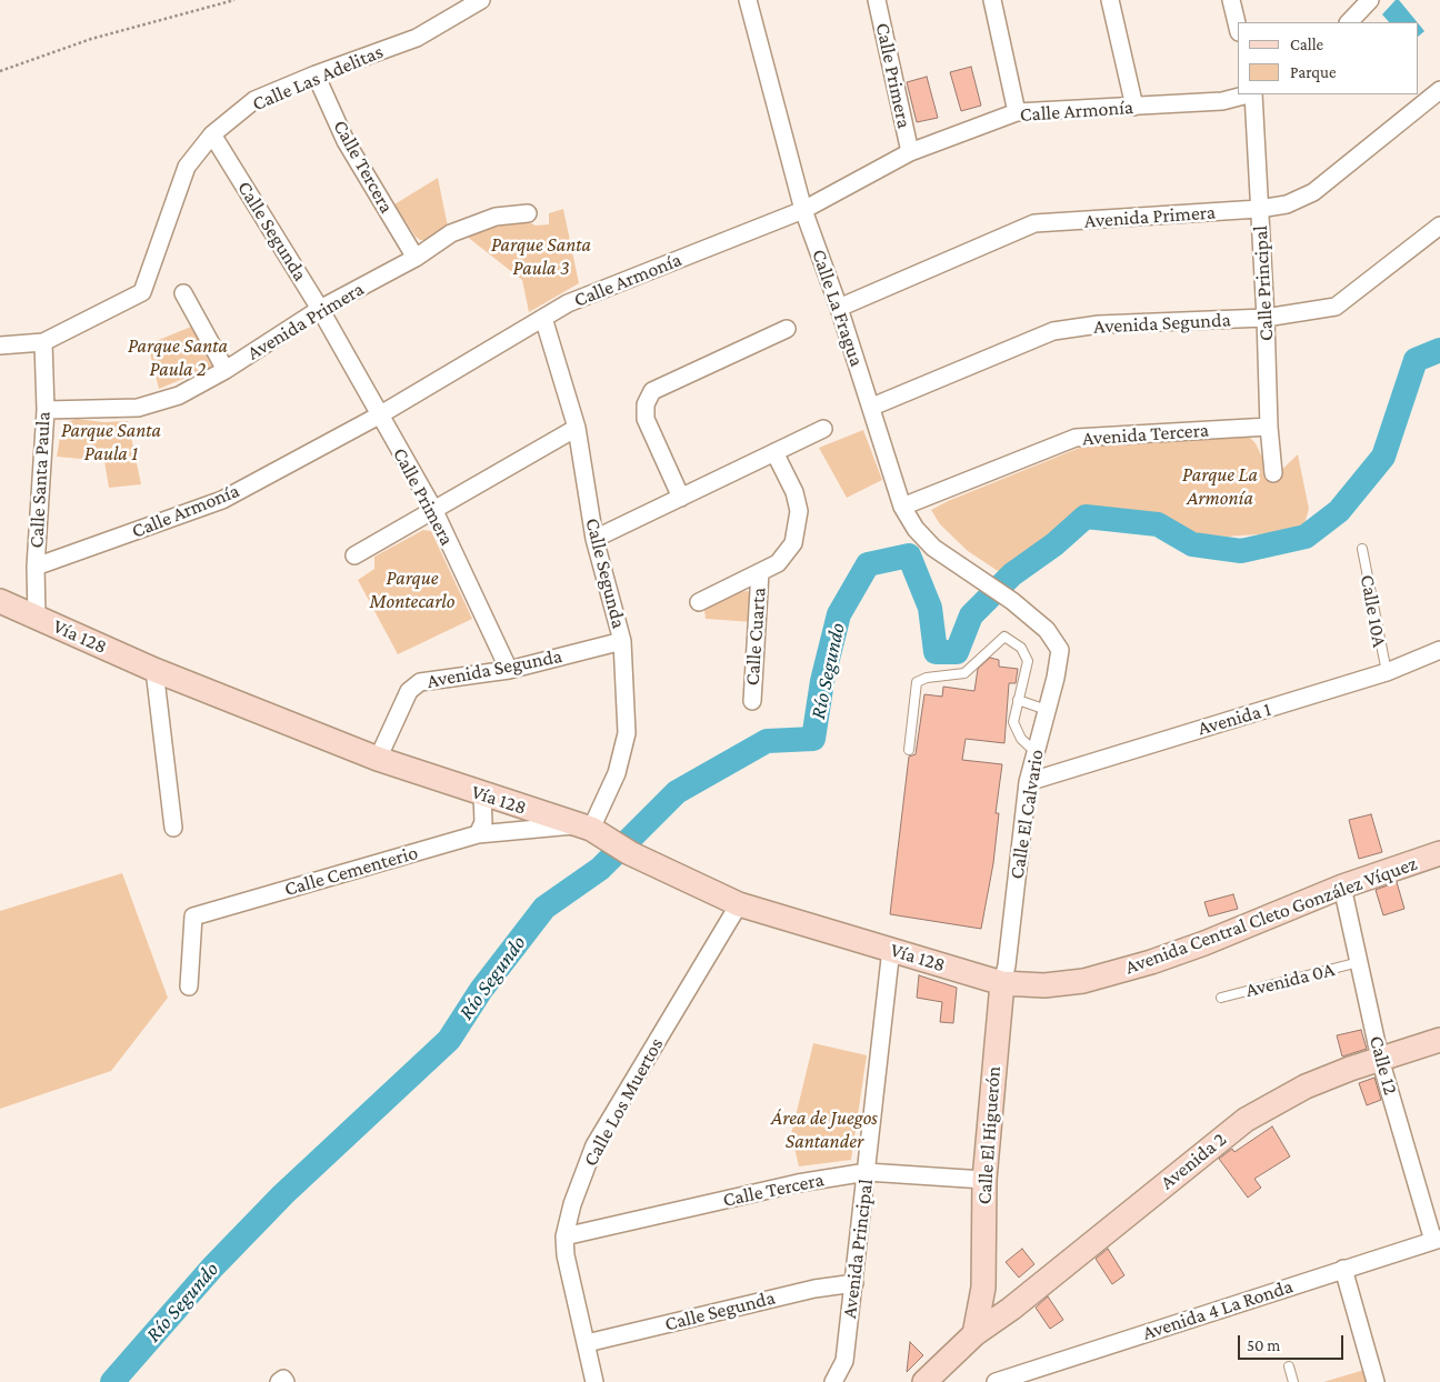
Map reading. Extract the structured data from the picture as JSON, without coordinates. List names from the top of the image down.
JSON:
{
  "streets": {
    "main road": [
      "Vía 128",
      "Avenida Central Cleto González Víquez",
      "Calle El Higuerón",
      "Avenida 2"
    ],
    "street": [
      "Calle Primera",
      "Calle Las Adelitas",
      "Calle Armonía",
      "Calle Tercera",
      "Avenida Primera",
      "Calle Segunda",
      "Calle Principal",
      "Calle La Fragua",
      "Avenida Segunda",
      "Avenida Tercera",
      "Calle Santa Paula",
      "Calle Cuarta",
      "Avenida 1",
      "Calle El Calvario",
      "Calle Cementerio",
      "Calle 12",
      "Calle Los Muertos",
      "Avenida Principal",
      "Avenida 4 La Ronda"
    ],
    "lane": ["Calle 10A", "Avenida 0A"]
  },
  "crossings": [
    ["Calle Primera", "Calle Armonía"],
    ["Calle Primera", "Calle Segunda"],
    ["Calle Primera", "Avenida Segunda"],
    ["Calle Las Adelitas", "Calle Tercera"],
    ["Calle Las Adelitas", "Calle Segunda"],
    ["Calle Las Adelitas", "Calle Santa Paula"],
    ["Calle Armonía", "Calle Segunda"],
    ["Calle Armonía", "Calle La Fragua"],
    ["Calle Armonía", "Calle Santa Paula"],
    ["Calle Tercera", "Avenida Primera"],
    ["Calle Tercera", "Calle Los Muertos"],
    ["Calle Tercera", "Calle El Higuerón"],
    ["Calle Tercera", "Avenida Principal"],
    ["Avenida Primera", "Calle Segunda"],
    ["Avenida Primera", "Calle Principal"],
    ["Avenida Primera", "Calle La Fragua"],
    ["Avenida Primera", "Calle Santa Paula"],
    ["Calle Segunda", "Avenida Segunda"],
    ["Calle Segunda", "Vía 128"],
    ["Calle Segunda", "Calle Cementerio"],
    ["Calle Segunda", "Calle Los Muertos"],
    ["Calle Segunda", "Avenida Principal"],
    ["Calle Principal", "Avenida Segunda"],
    ["Calle Principal", "Avenida Tercera"],
    ["Calle La Fragua", "Avenida Segunda"],
    ["Calle La Fragua", "Avenida Tercera"],
    ["Calle La Fragua", "Calle El Calvario"],
    ["Avenida Segunda", "Vía 128"],
    ["Calle Santa Paula", "Vía 128"],
    ["Calle 10A", "Avenida 1"],
    ["Vía 128", "Calle El Calvario"],
    ["Vía 128", "Calle Cementerio"],
    ["Vía 128", "Avenida Central Cleto González Víquez"],
    ["Vía 128", "Calle Los Muertos"],
    ["Vía 128", "Calle El Higuerón"],
    ["Vía 128", "Avenida Principal"],
    ["Avenida 1", "Calle El Calvario"],
    ["Calle El Calvario", "Avenida Central Cleto González Víquez"],
    ["Calle El Calvario", "Calle El Higuerón"],
    ["Avenida Central Cleto González Víquez", "Calle 12"],
    ["Avenida Central Cleto González Víquez", "Calle El Higuerón"],
    ["Avenida 0A", "Calle 12"],
    ["Calle 12", "Avenida 2"],
    ["Calle 12", "Avenida 4 La Ronda"],
    ["Calle El Higuerón", "Avenida 2"]
  ],
  "water": ["Río Segundo"],
  "parks": [
    "Parque Santa Paula 3",
    "Parque Santa Paula 2",
    "Parque Santa Paula 1",
    "Parque La Armonía",
    "Parque Montecarlo",
    "Área de Juegos Santander"
  ],
  "legend": ["Calle", "Parque"],
  "scale_bar": "50 m"
}
